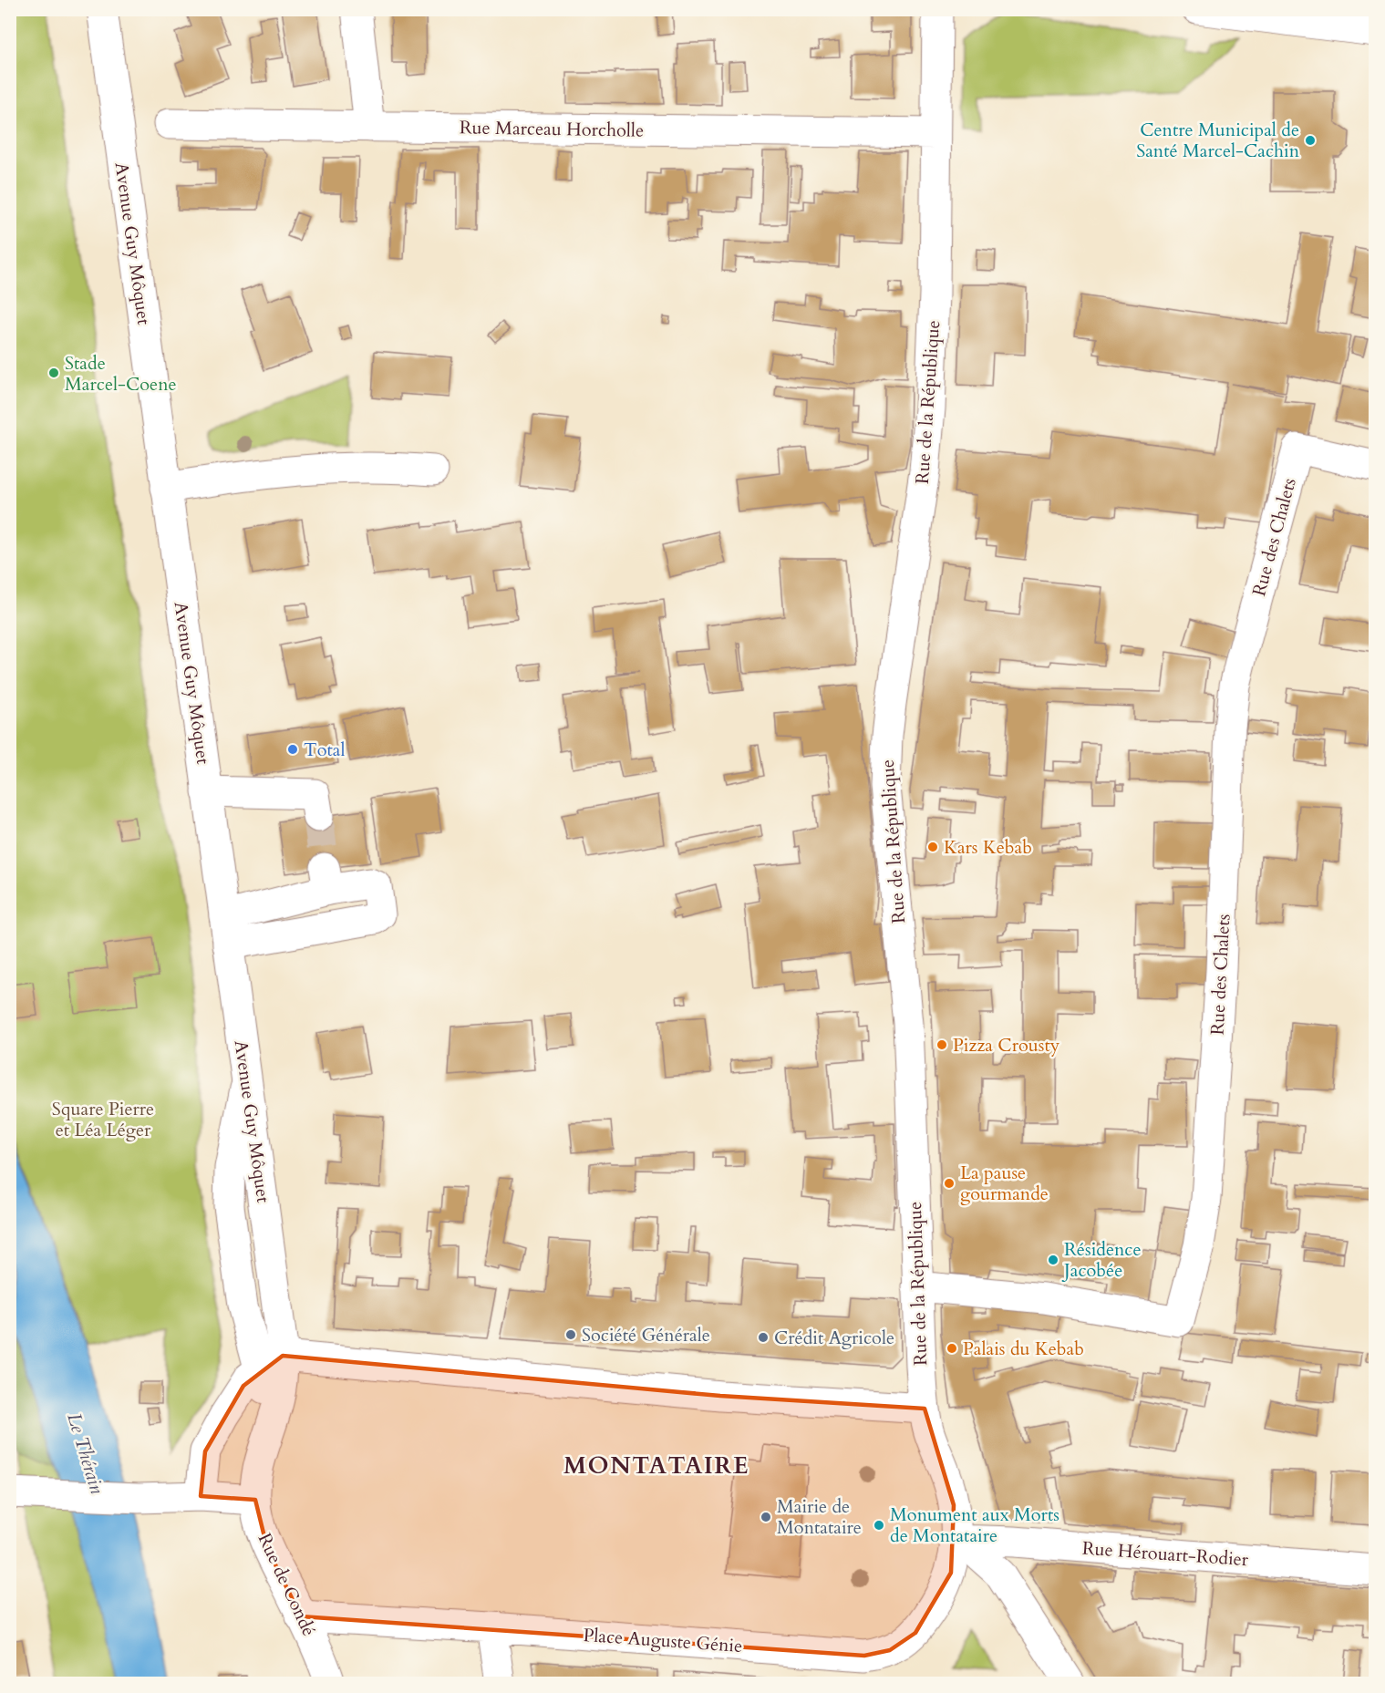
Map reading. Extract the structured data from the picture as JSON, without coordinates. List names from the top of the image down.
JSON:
{
  "streets": {
    "street": [
      "Rue Marceau Horcholle",
      "Avenue Guy Môquet",
      "Rue de la République",
      "Rue des Chalets",
      "Rue Hérouart-Rodier",
      "Rue de Condé",
      "Place Auguste Génie"
    ]
  },
  "crossings": [
    ["Rue Marceau Horcholle", "Rue de la République"],
    ["Avenue Guy Môquet", "Rue de Condé"],
    ["Rue de la République", "Rue des Chalets"],
    ["Rue de la République", "Rue Hérouart-Rodier"],
    ["Rue de la République", "Place Auguste Génie"],
    ["Rue Hérouart-Rodier", "Place Auguste Génie"],
    ["Rue de Condé", "Place Auguste Génie"]
  ],
  "districts": ["MONTATAIRE"],
  "water": ["Le Thérain"],
  "parks": ["Square Pierre et Léa Léger"],
  "places": [
    "Centre Municipal de Santé Marcel-Cachin",
    "Stade Marcel-Coene",
    "Total",
    "Kars Kebab",
    "Pizza Crousty",
    "La pause gourmande",
    "Résidence Jacobée",
    "Société Générale",
    "Crédit Agricole",
    "Palais du Kebab",
    "Mairie de Montataire",
    "Monument aux Morts de Montataire"
  ]
}
